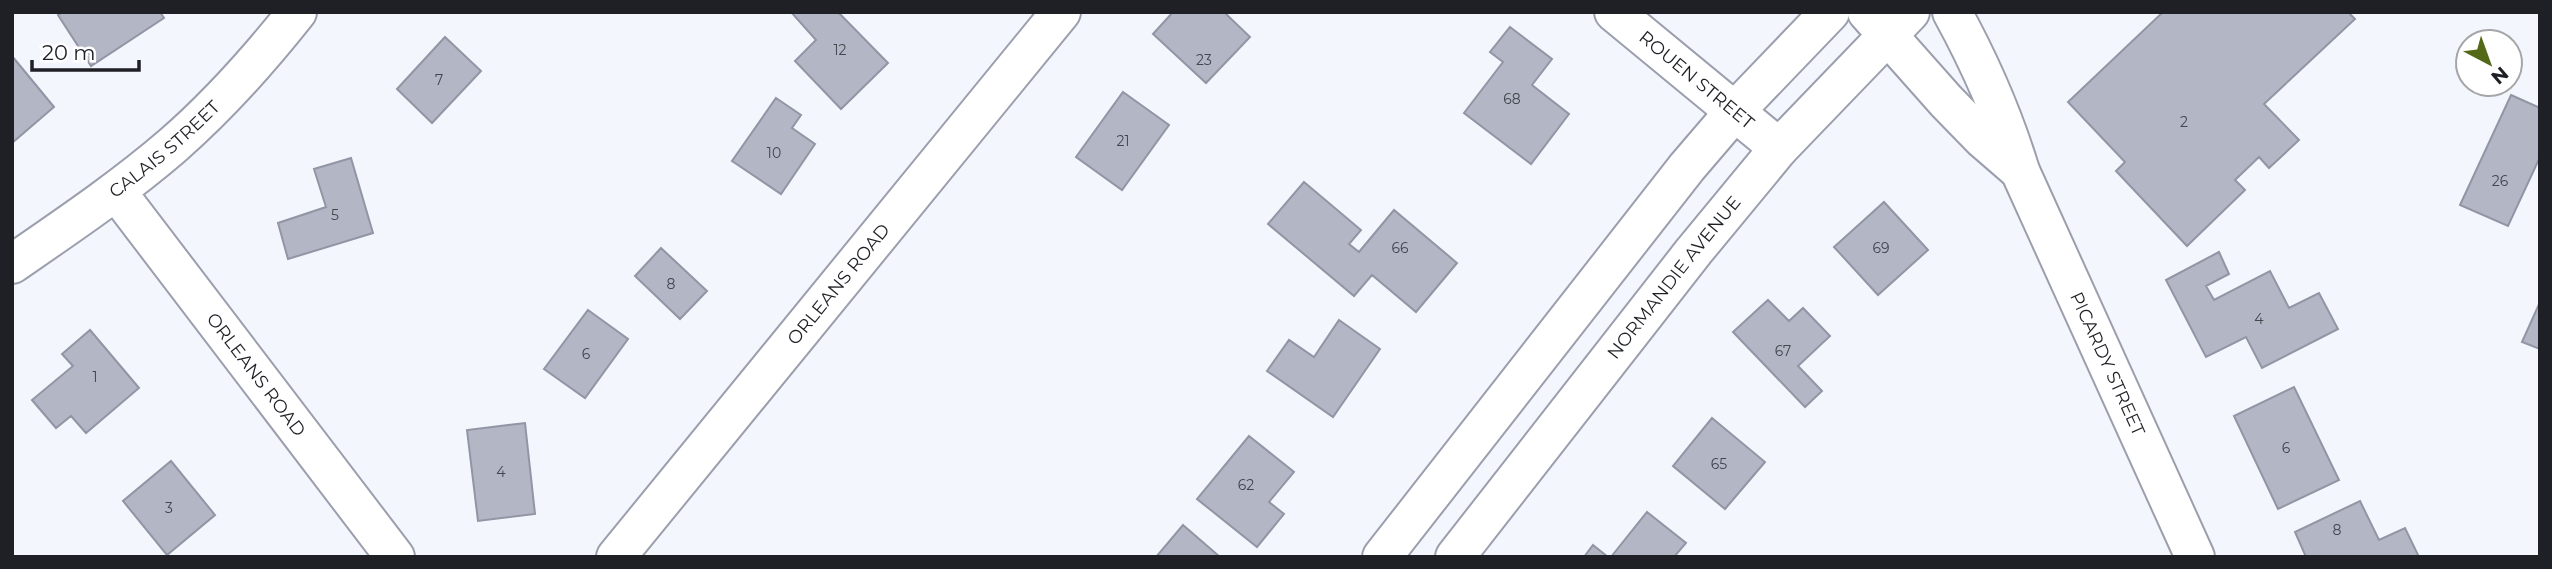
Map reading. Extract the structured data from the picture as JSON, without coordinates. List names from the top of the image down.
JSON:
{
  "streets": {
    "street": [
      "ROUEN STREET",
      "CALAIS STREET",
      "NORMANDIE AVENUE",
      "ORLEANS ROAD",
      "PICARDY STREET"
    ]
  },
  "crossings": [
    ["ROUEN STREET", "NORMANDIE AVENUE"],
    ["CALAIS STREET", "ORLEANS ROAD"],
    ["NORMANDIE AVENUE", "PICARDY STREET"]
  ],
  "house_numbers": [
    "12",
    "23",
    "7",
    "68",
    "2",
    "21",
    "10",
    "26",
    "5",
    "66",
    "69",
    "8",
    "4",
    "67",
    "6",
    "1",
    "6",
    "65",
    "4",
    "62",
    "3",
    "8"
  ],
  "scale_bar": "20 m",
  "north": "bottom right"
}
